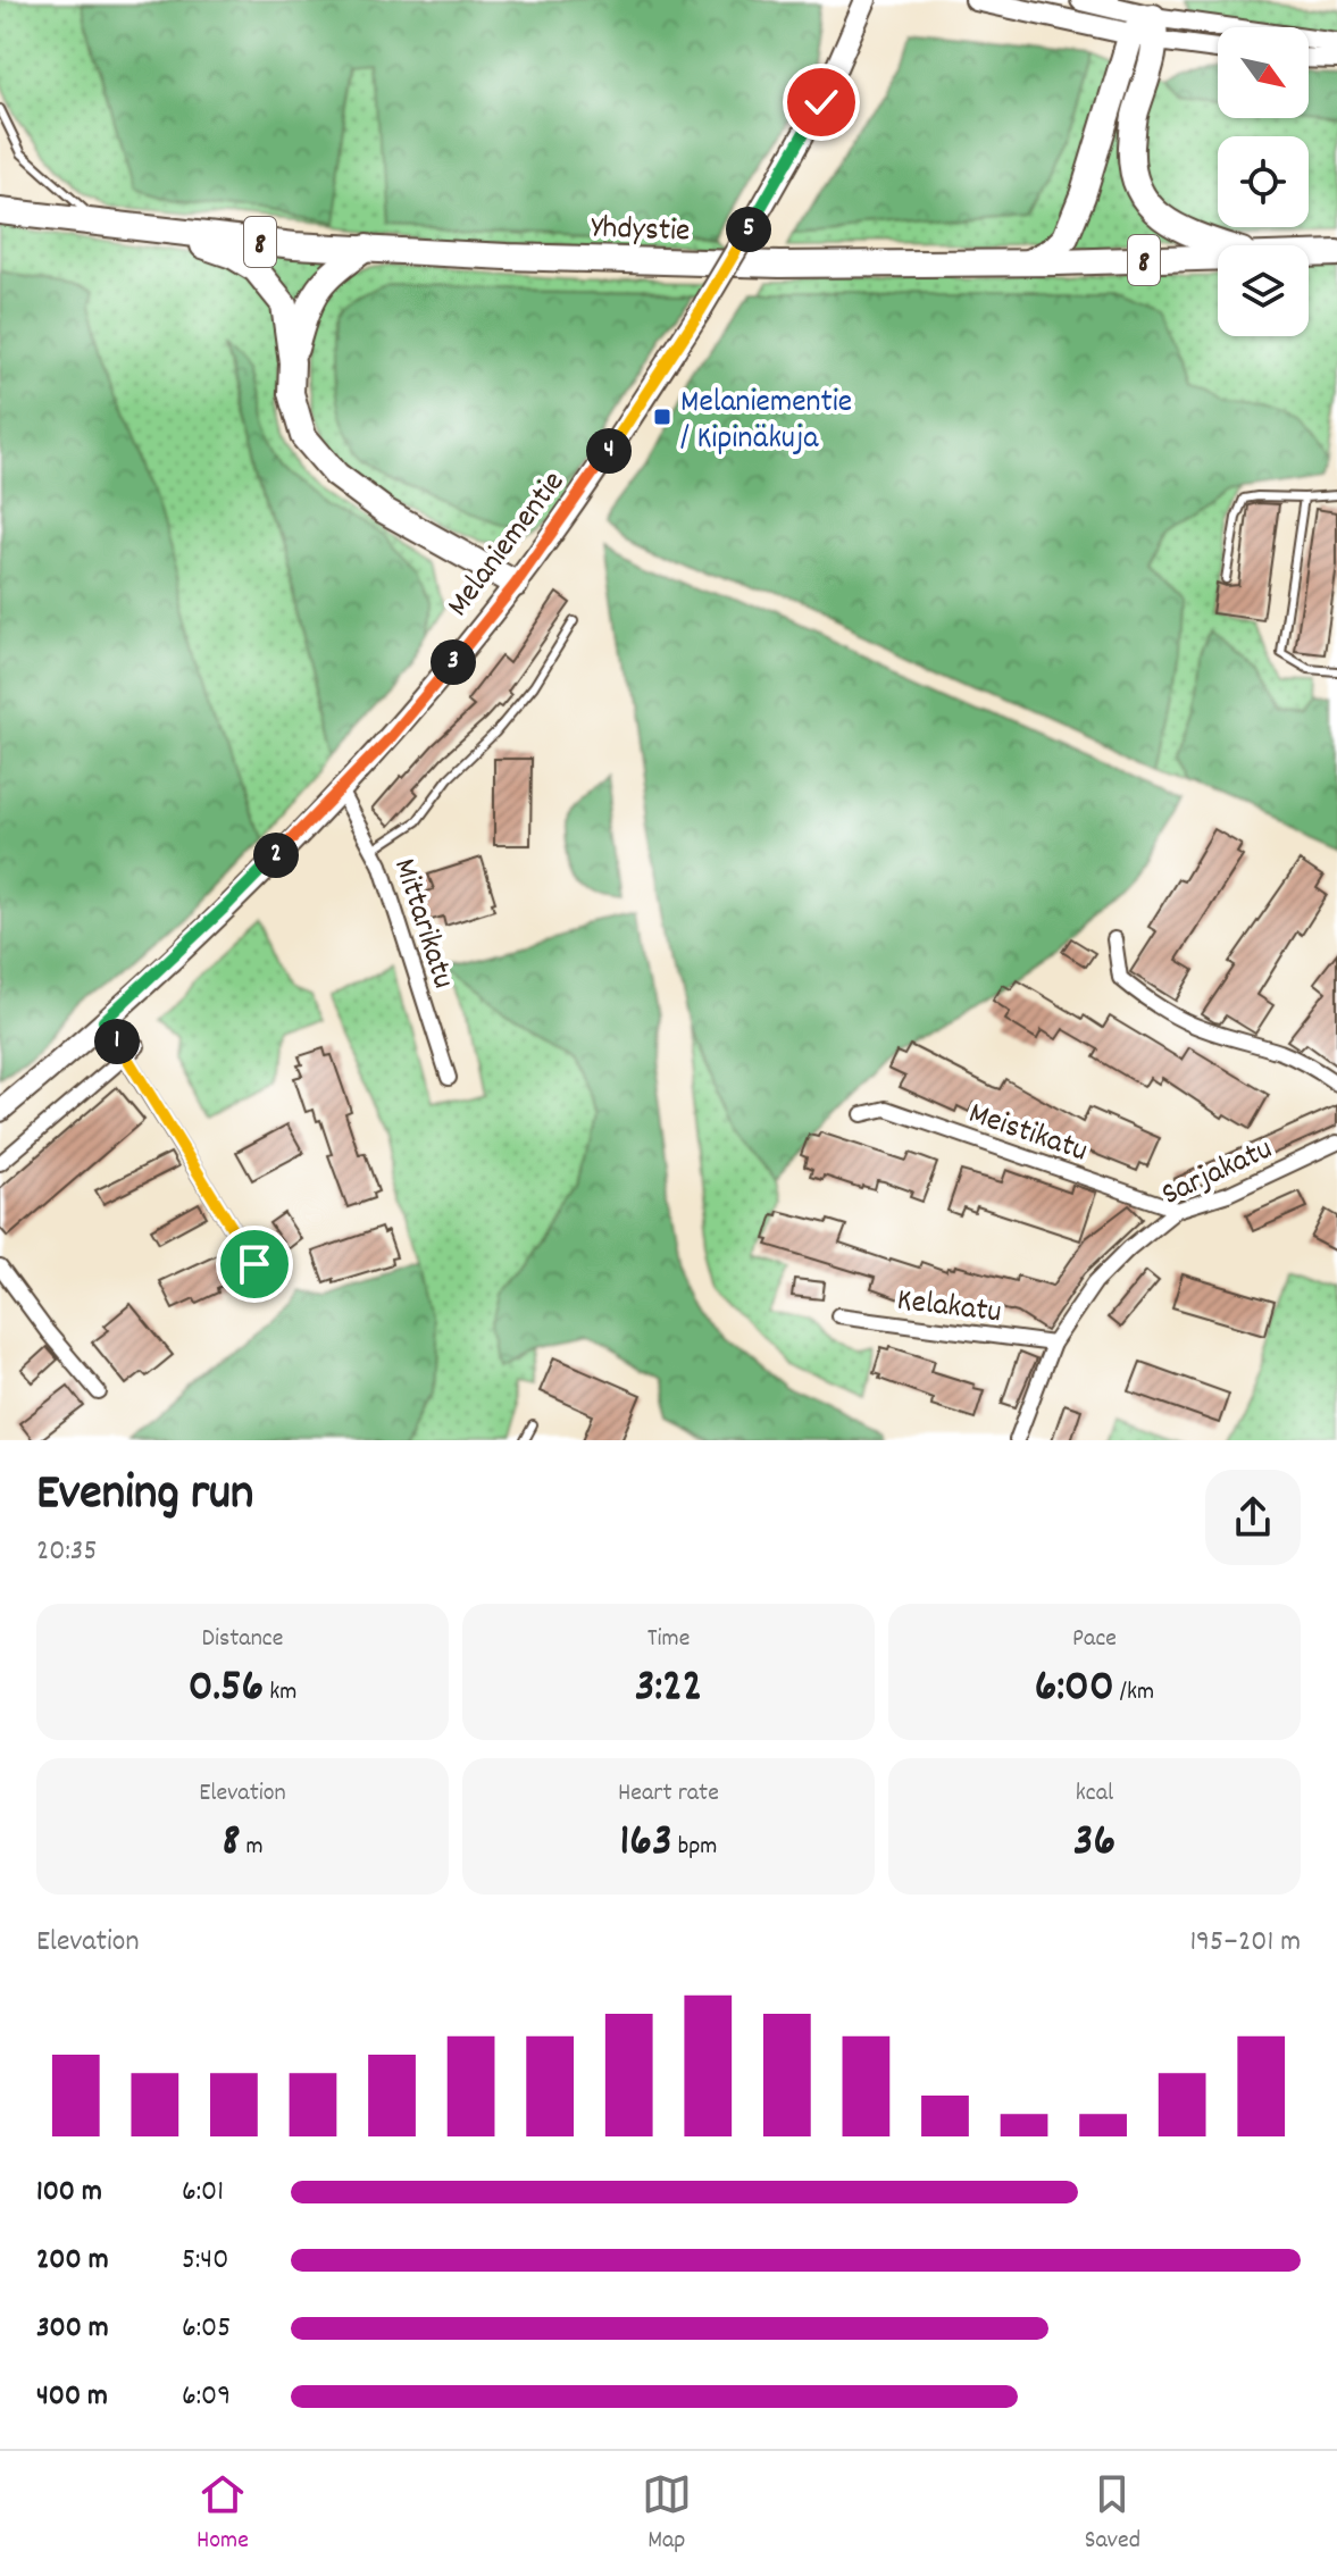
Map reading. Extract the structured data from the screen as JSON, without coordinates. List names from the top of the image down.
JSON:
{
  "streets": {
    "highway": ["Yhdystie", "8"],
    "main road": ["Melaniementie"],
    "street": [
      "Mittarikatu",
      "Meistikatu",
      "Sarjakatu",
      "Kelakatu"
    ]
  },
  "crossings": [
    ["Melaniementie", "Mittarikatu"],
    ["Meistikatu", "Sarjakatu"],
    ["Sarjakatu", "Kelakatu"]
  ],
  "places": {
    "transit": ["Melaniementie / Kipinäkuja"]
  },
  "north": "bottom right",
  "page": {
    "pins": [
      "5",
      "4",
      "3",
      "2",
      "1"
    ],
    "heading": ["Evening run", "20:35"],
    "stats": [
      ["Distance", "0.56 km"],
      ["Time", "3:22"],
      ["Pace", "6:00 /km"],
      ["Elevation", "8 m"],
      ["Heart rate", "163 bpm"],
      ["kcal", "36"]
    ],
    "chart": ["Elevation", "195–201 m"],
    "list": [
      {
        "name": "100 m",
        "note": "6:01"
      },
      {
        "name": "200 m",
        "note": "5:40"
      },
      {
        "name": "300 m",
        "note": "6:05"
      },
      {
        "name": "400 m",
        "note": "6:09"
      }
    ],
    "tabs": ["Home", "Map", "Saved"]
  }
}
